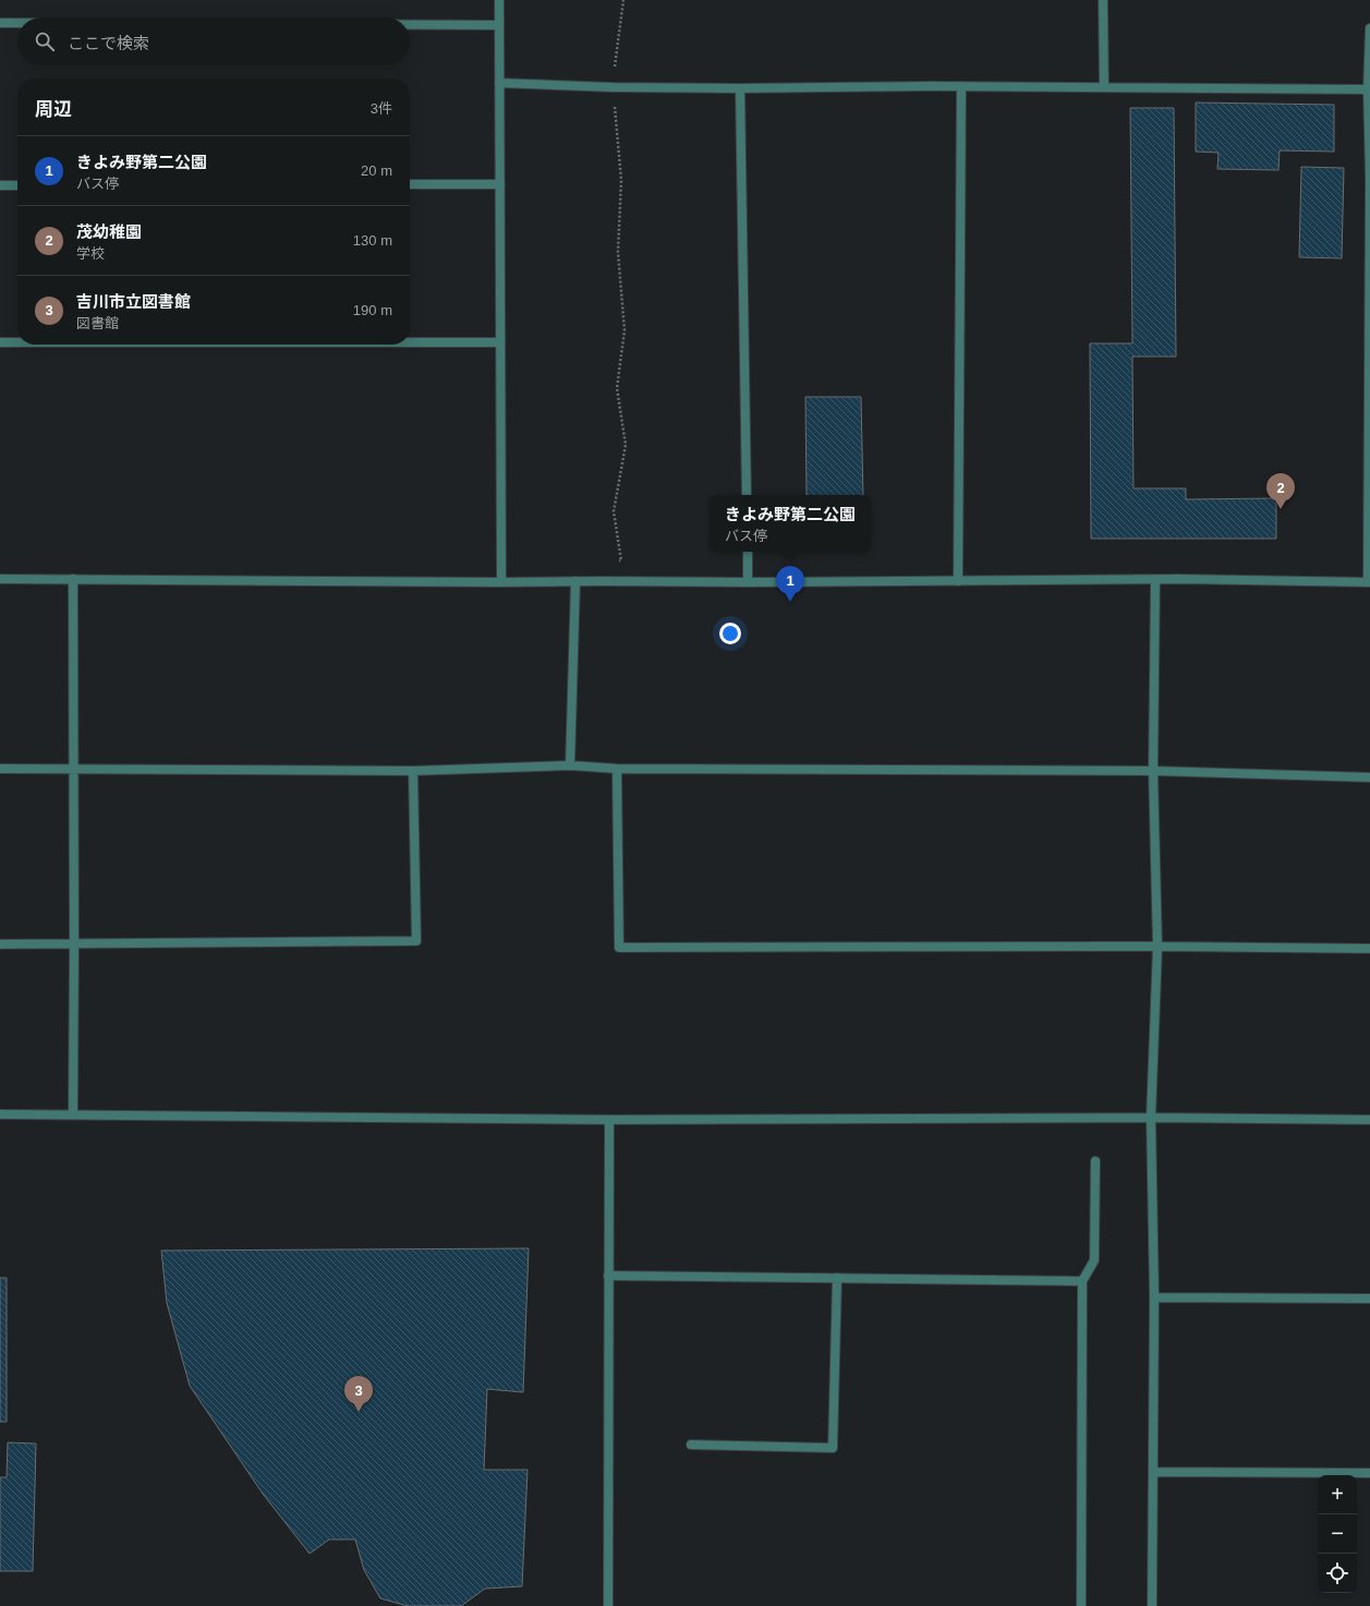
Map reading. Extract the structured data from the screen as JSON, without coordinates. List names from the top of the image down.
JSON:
{
  "page": {
    "search": "ここで検索",
    "heading": ["周辺", "3件"],
    "list": [
      {
        "mark": "1",
        "name": "きよみ野第二公園",
        "note": "バス停",
        "value": "20 m"
      },
      {
        "mark": "2",
        "name": "茂幼稚園",
        "note": "学校",
        "value": "130 m"
      },
      {
        "mark": "3",
        "name": "吉川市立図書館",
        "note": "図書館",
        "value": "190 m"
      }
    ],
    "pins": ["2", "1", "3"],
    "popup": ["きよみ野第二公園", "バス停"],
    "map_buttons": ["+", "−"]
  }
}
